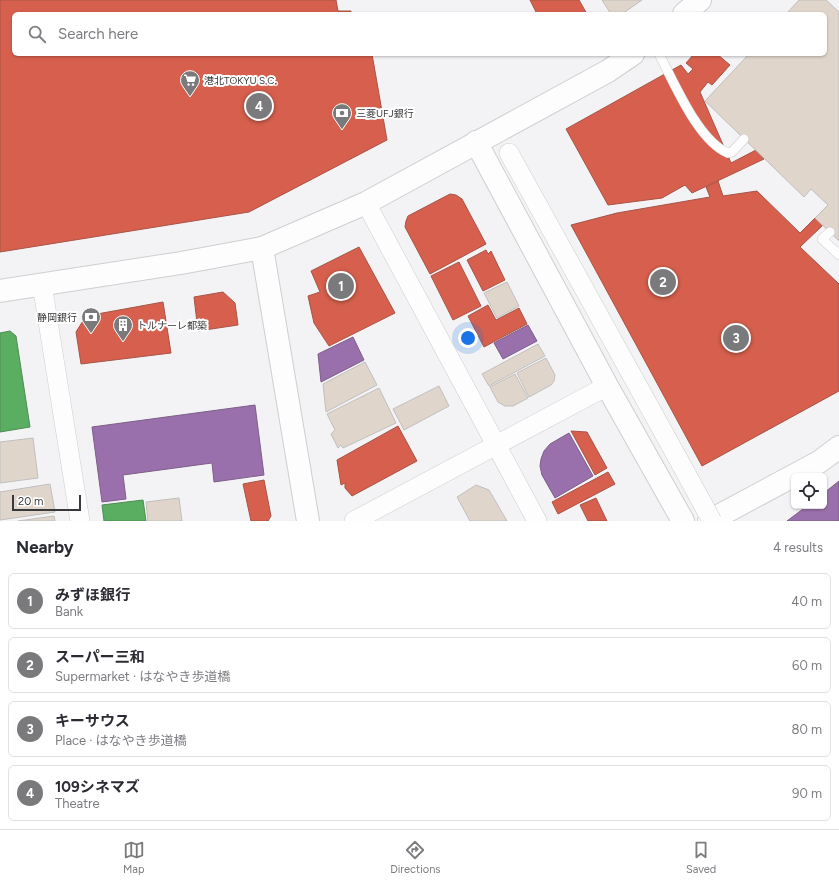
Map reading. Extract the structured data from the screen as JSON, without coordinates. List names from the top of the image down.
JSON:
{
  "places": {
    "supermarket": ["港北TOKYU S.C."],
    "bank": ["三菱UFJ銀行", "静岡銀行"],
    "building": ["トルナーレ都築"]
  },
  "scale_bar": "20 m",
  "page": {
    "search": "Search here",
    "pins": [
      "4",
      "2",
      "1",
      "3"
    ],
    "scale": "20 m",
    "heading": ["Nearby", "4 results"],
    "list": [
      {
        "mark": "1",
        "name": "みずほ銀行",
        "note": "Bank",
        "value": "40 m"
      },
      {
        "mark": "2",
        "name": "スーパー三和",
        "note": "Supermarket · はなやき歩道橋",
        "value": "60 m"
      },
      {
        "mark": "3",
        "name": "キーサウス",
        "note": "Place · はなやき歩道橋",
        "value": "80 m"
      },
      {
        "mark": "4",
        "name": "109シネマズ",
        "note": "Theatre",
        "value": "90 m"
      }
    ],
    "nav": ["Map", "Directions", "Saved"]
  }
}
